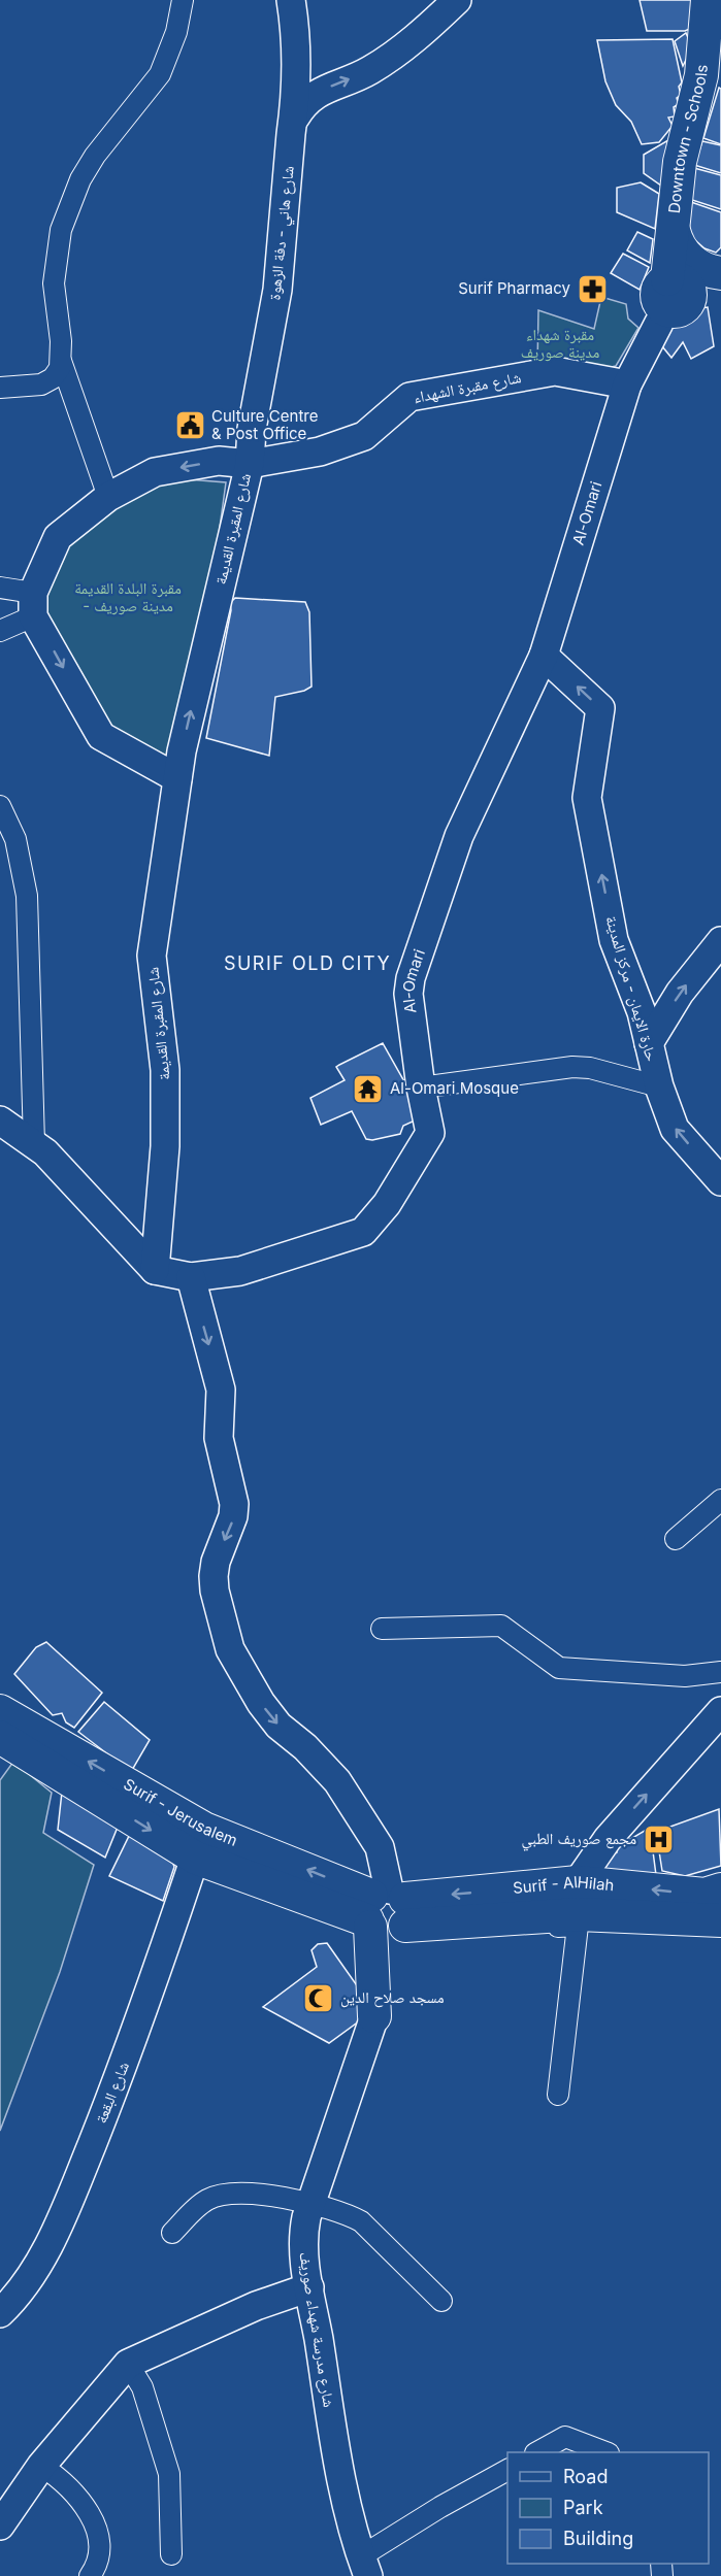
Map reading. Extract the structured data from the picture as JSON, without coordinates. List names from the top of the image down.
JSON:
{
  "streets": {
    "main road": ["Downtown - Schools", "Surif - Jerusalem", "Surif - AlHilah"],
    "street": [
      "شارع هاني - دفة الزهوة",
      "شارع مقبرة الشهداء",
      "Al-Omari",
      "شارع المقبرة القديمة",
      "حارة الايمان - مركز المدينة",
      "شارع البقعة",
      "شارع مدرسة شهداء صوريف"
    ]
  },
  "crossings": [
    ["Downtown - Schools", "Al-Omari"],
    ["شارع هاني - دفة الزهوة", "شارع مقبرة الشهداء"],
    ["شارع هاني - دفة الزهوة", "شارع المقبرة القديمة"],
    ["شارع مقبرة الشهداء", "Al-Omari"],
    ["شارع مقبرة الشهداء", "شارع المقبرة القديمة"],
    ["Al-Omari", "شارع المقبرة القديمة"],
    ["Al-Omari", "حارة الايمان - مركز المدينة"],
    ["Surif - Jerusalem", "Surif - AlHilah"],
    ["Surif - Jerusalem", "شارع البقعة"]
  ],
  "one_way": ["حارة الايمان - مركز المدينة"],
  "districts": ["SURIF OLD CITY"],
  "parks": ["مقبرة شهداء مدينة صوريف", "مقبرة البلدة القديمة - مدينة صوريف"],
  "places": {
    "pharmacy": ["Surif Pharmacy"],
    "public building": ["Culture Centre & Post Office"],
    "temple": ["Al-Omari Mosque"],
    "hospital": ["مجمع صوريف الطبي"],
    "mosque": ["مسجد صلاح الدين"]
  },
  "legend": ["Road", "Park", "Building"]
}
